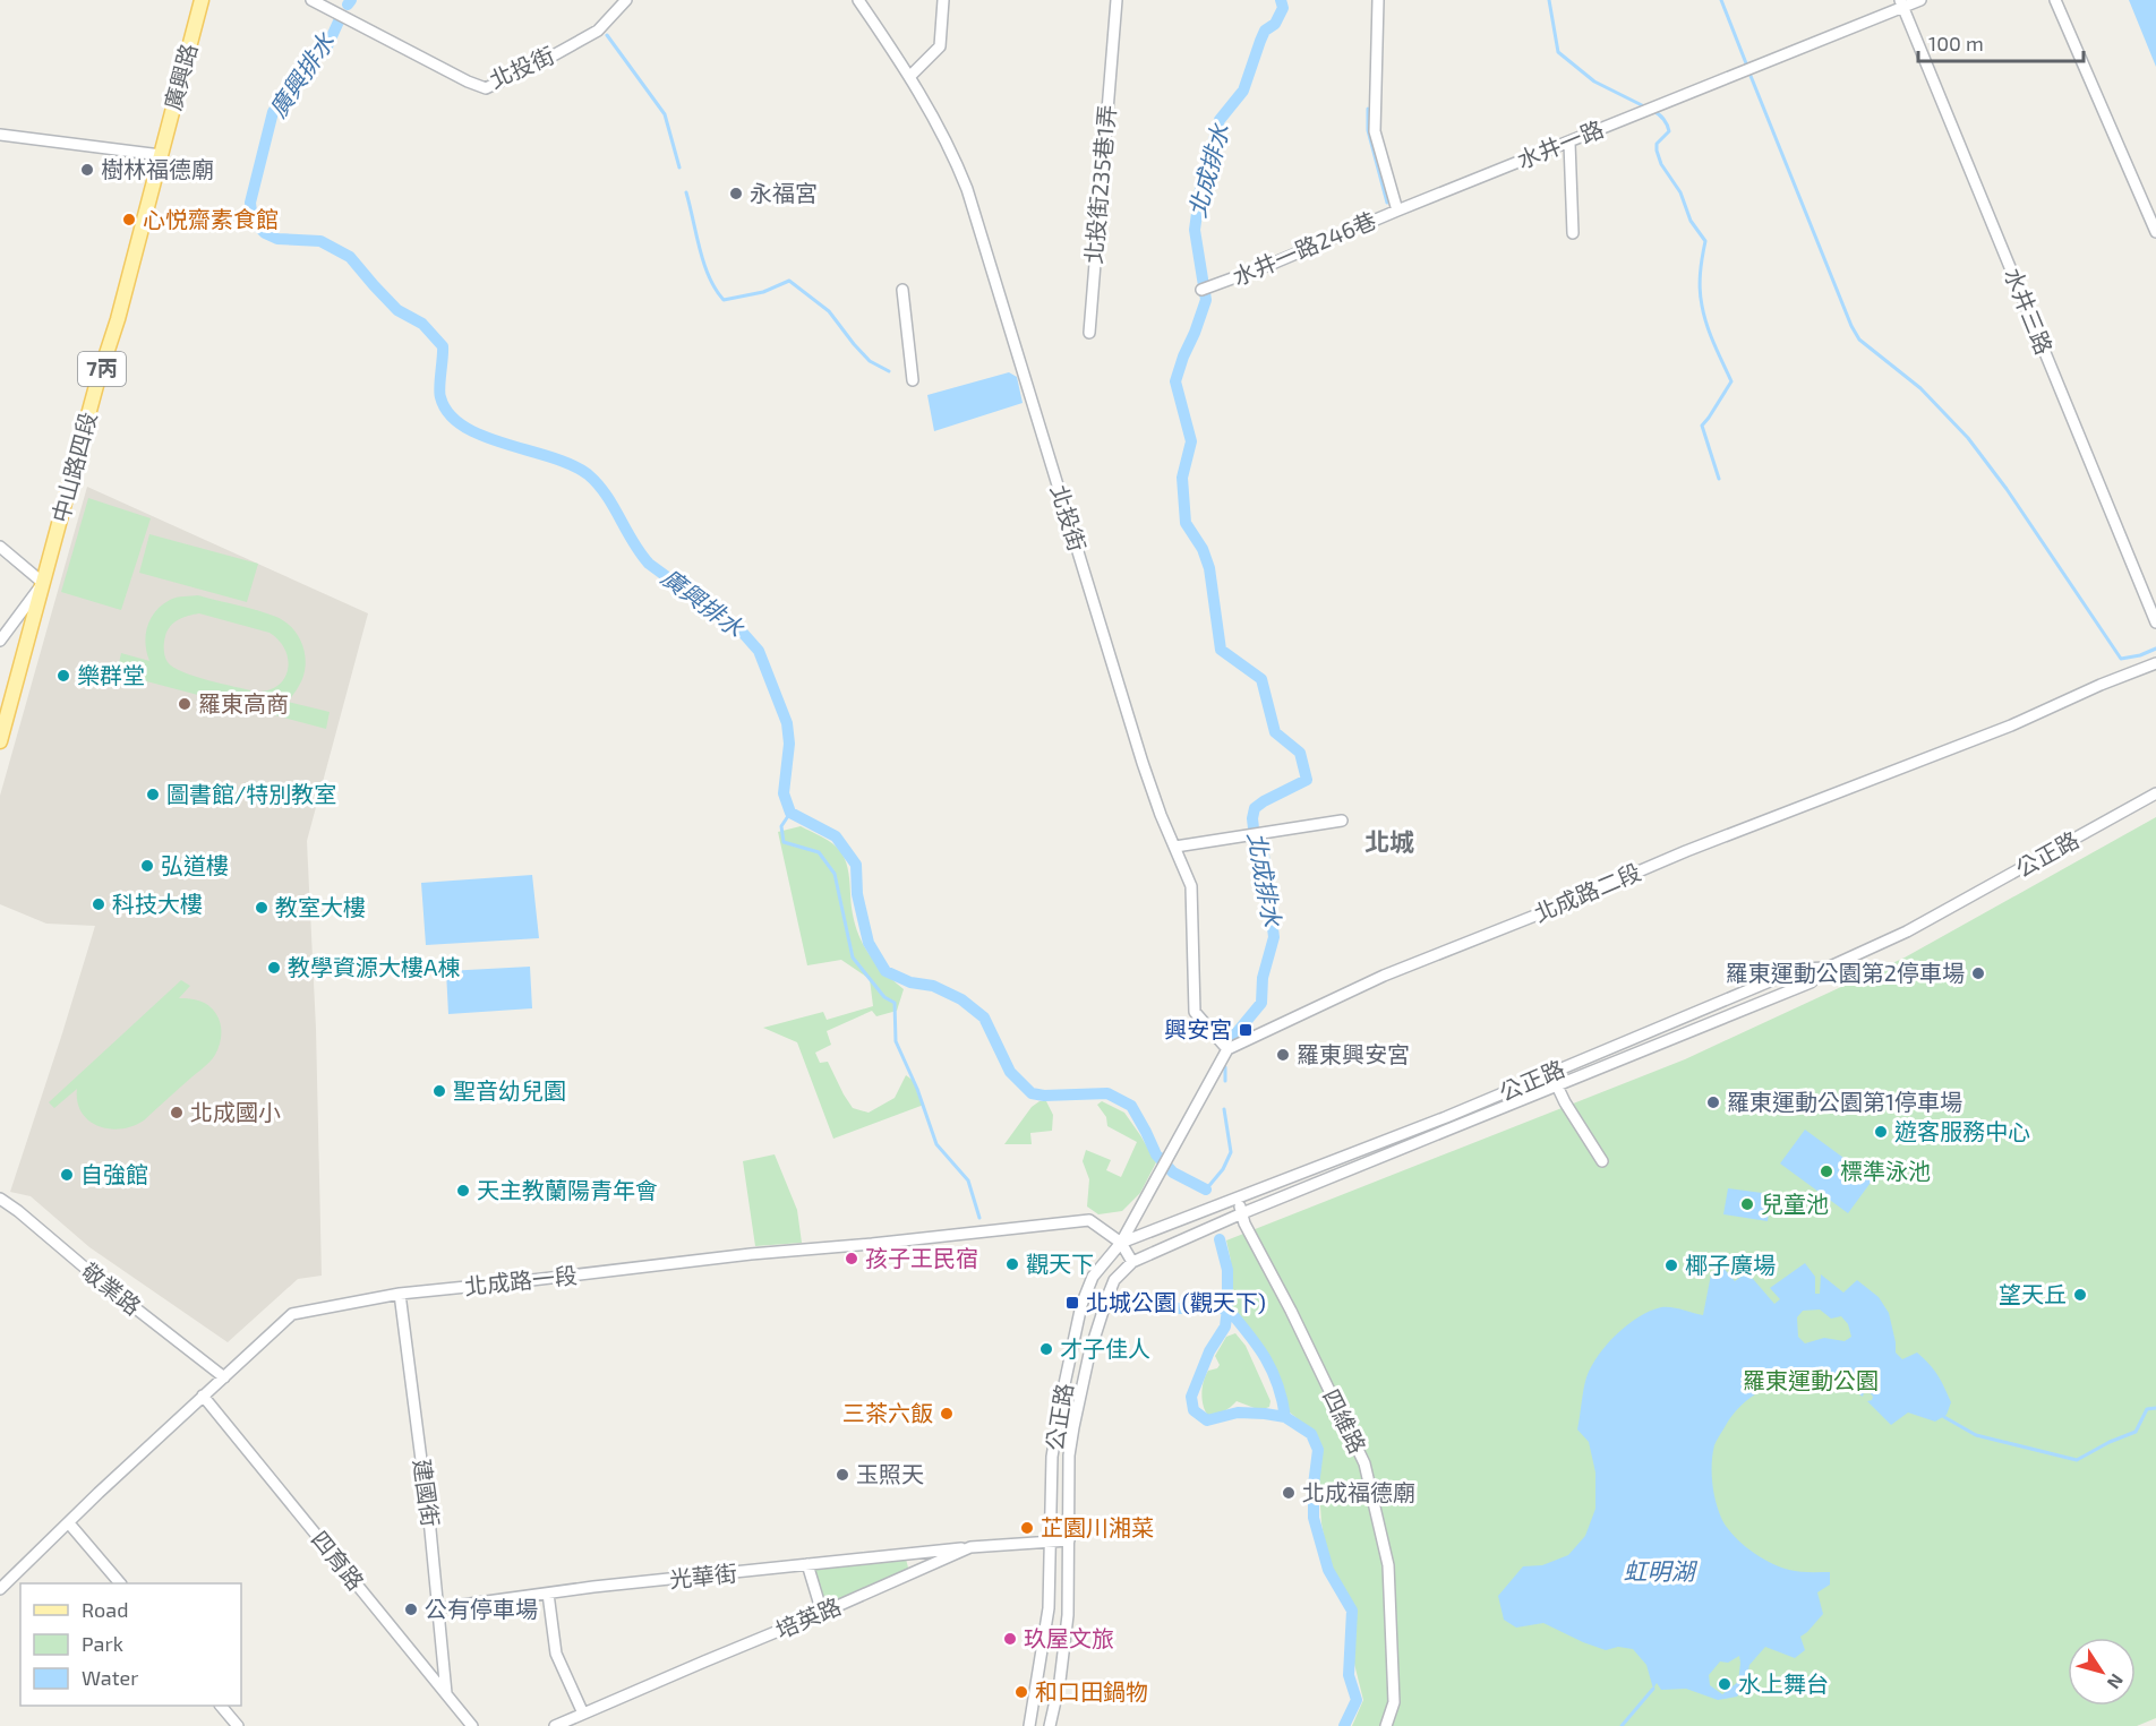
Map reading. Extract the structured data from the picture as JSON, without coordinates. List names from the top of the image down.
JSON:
{
  "streets": {
    "main road": ["廣興路", "7丙", "中山路四段"],
    "street": [
      "北投街",
      "水井一路",
      "北投街235巷1弄",
      "水井一路246巷",
      "水井三路",
      "公正路",
      "北成路二段",
      "北成路一段",
      "敬業路",
      "四維路",
      "建國街",
      "四育路",
      "光華街",
      "培英路"
    ]
  },
  "crossings": [
    ["北投街", "北成路二段"],
    ["廣興路", "中山路四段"],
    ["水井一路", "水井一路246巷"],
    ["水井一路", "水井三路"],
    ["公正路", "北成路一段"],
    ["公正路", "四維路"],
    ["公正路", "培英路"],
    ["北成路一段", "敬業路"],
    ["北成路一段", "建國街"],
    ["北成路一段", "四育路"],
    ["建國街", "四育路"],
    ["建國街", "光華街"],
    ["光華街", "培英路"]
  ],
  "districts": ["北城"],
  "water": ["廣興排水", "北成排水", "虹明湖"],
  "parks": ["羅東運動公園"],
  "places": {
    "other": [
      "樹林福德廟",
      "永福宮",
      "心悦齋素食館",
      "樂群堂",
      "羅東高商",
      "圖書館/特別教室",
      "弘道樓",
      "科技大樓",
      "教室大樓",
      "教學資源大樓A棟",
      "羅東運動公園第2停車場",
      "羅東興安宮",
      "聖音幼兒園",
      "羅東運動公園第1停車場",
      "北成國小",
      "遊客服務中心",
      "標準泳池",
      "自強館",
      "天主教蘭陽青年會",
      "兒童池",
      "孩子王民宿",
      "觀天下",
      "椰子廣場",
      "望天丘",
      "才子佳人",
      "三茶六飯",
      "玉照天",
      "北成福德廟",
      "芷園川湘菜",
      "公有停車場",
      "玖屋文旅",
      "水上舞台",
      "和口田鍋物"
    ],
    "transit": ["興安宮", "北城公園 (觀天下)"]
  },
  "legend": ["Road", "Park", "Water"],
  "scale_bar": "100 m",
  "north": "bottom right"
}
